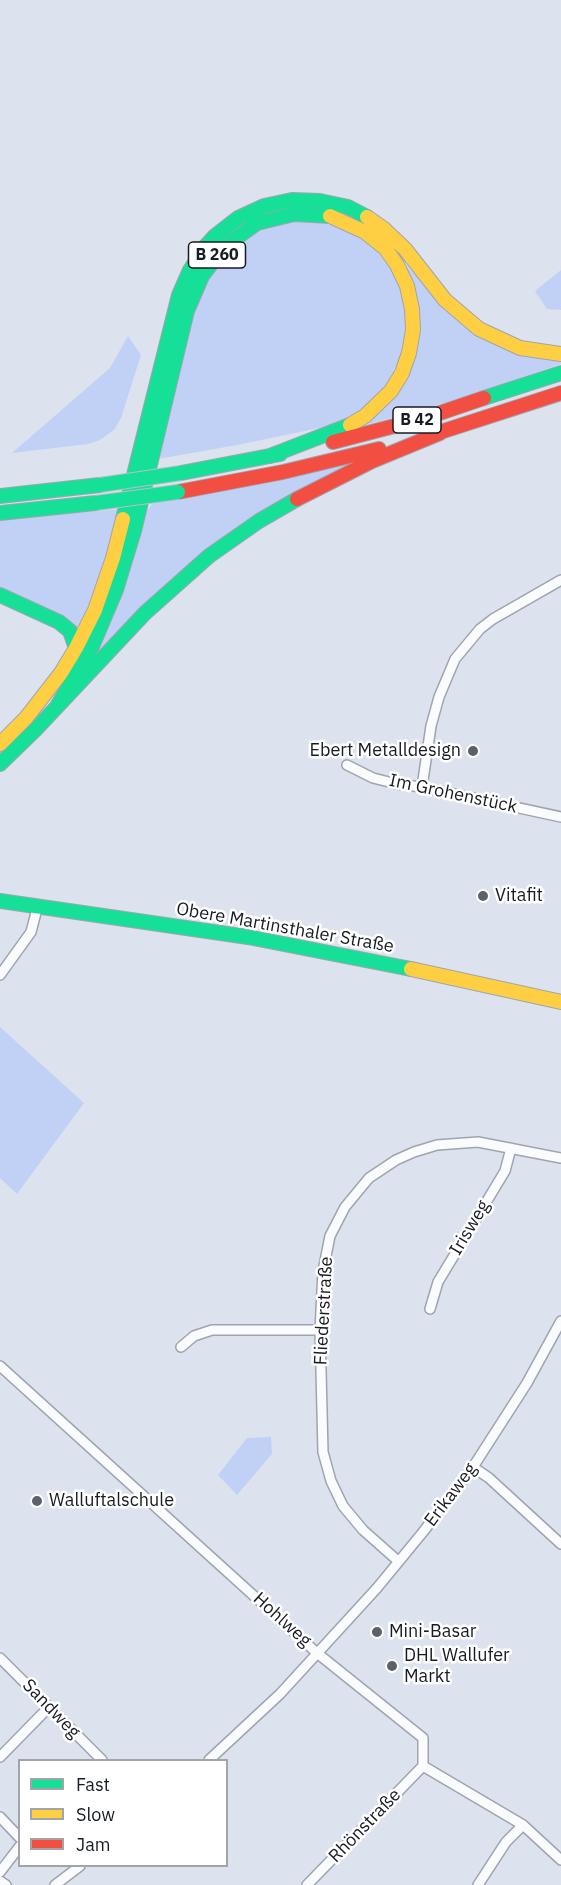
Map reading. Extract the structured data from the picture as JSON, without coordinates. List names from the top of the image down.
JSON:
{
  "streets": {
    "main road": ["B 260", "B 42", "Obere Martinsthaler Straße"],
    "street": [
      "Im Grohenstück",
      "Irisweg",
      "Fliederstraße",
      "Erikaweg",
      "Hohlweg",
      "Sandweg",
      "Rhönstraße"
    ]
  },
  "crossings": [
    ["B 260", "B 42"],
    ["Irisweg", "Fliederstraße"],
    ["Fliederstraße", "Erikaweg"],
    ["Erikaweg", "Hohlweg"],
    ["Hohlweg", "Rhönstraße"]
  ],
  "places": [
    "Ebert Metalldesign",
    "Vitafit",
    "Walluftalschule",
    "Mini-Basar",
    "DHL Wallufer Markt"
  ],
  "legend": ["Fast", "Slow", "Jam"]
}
